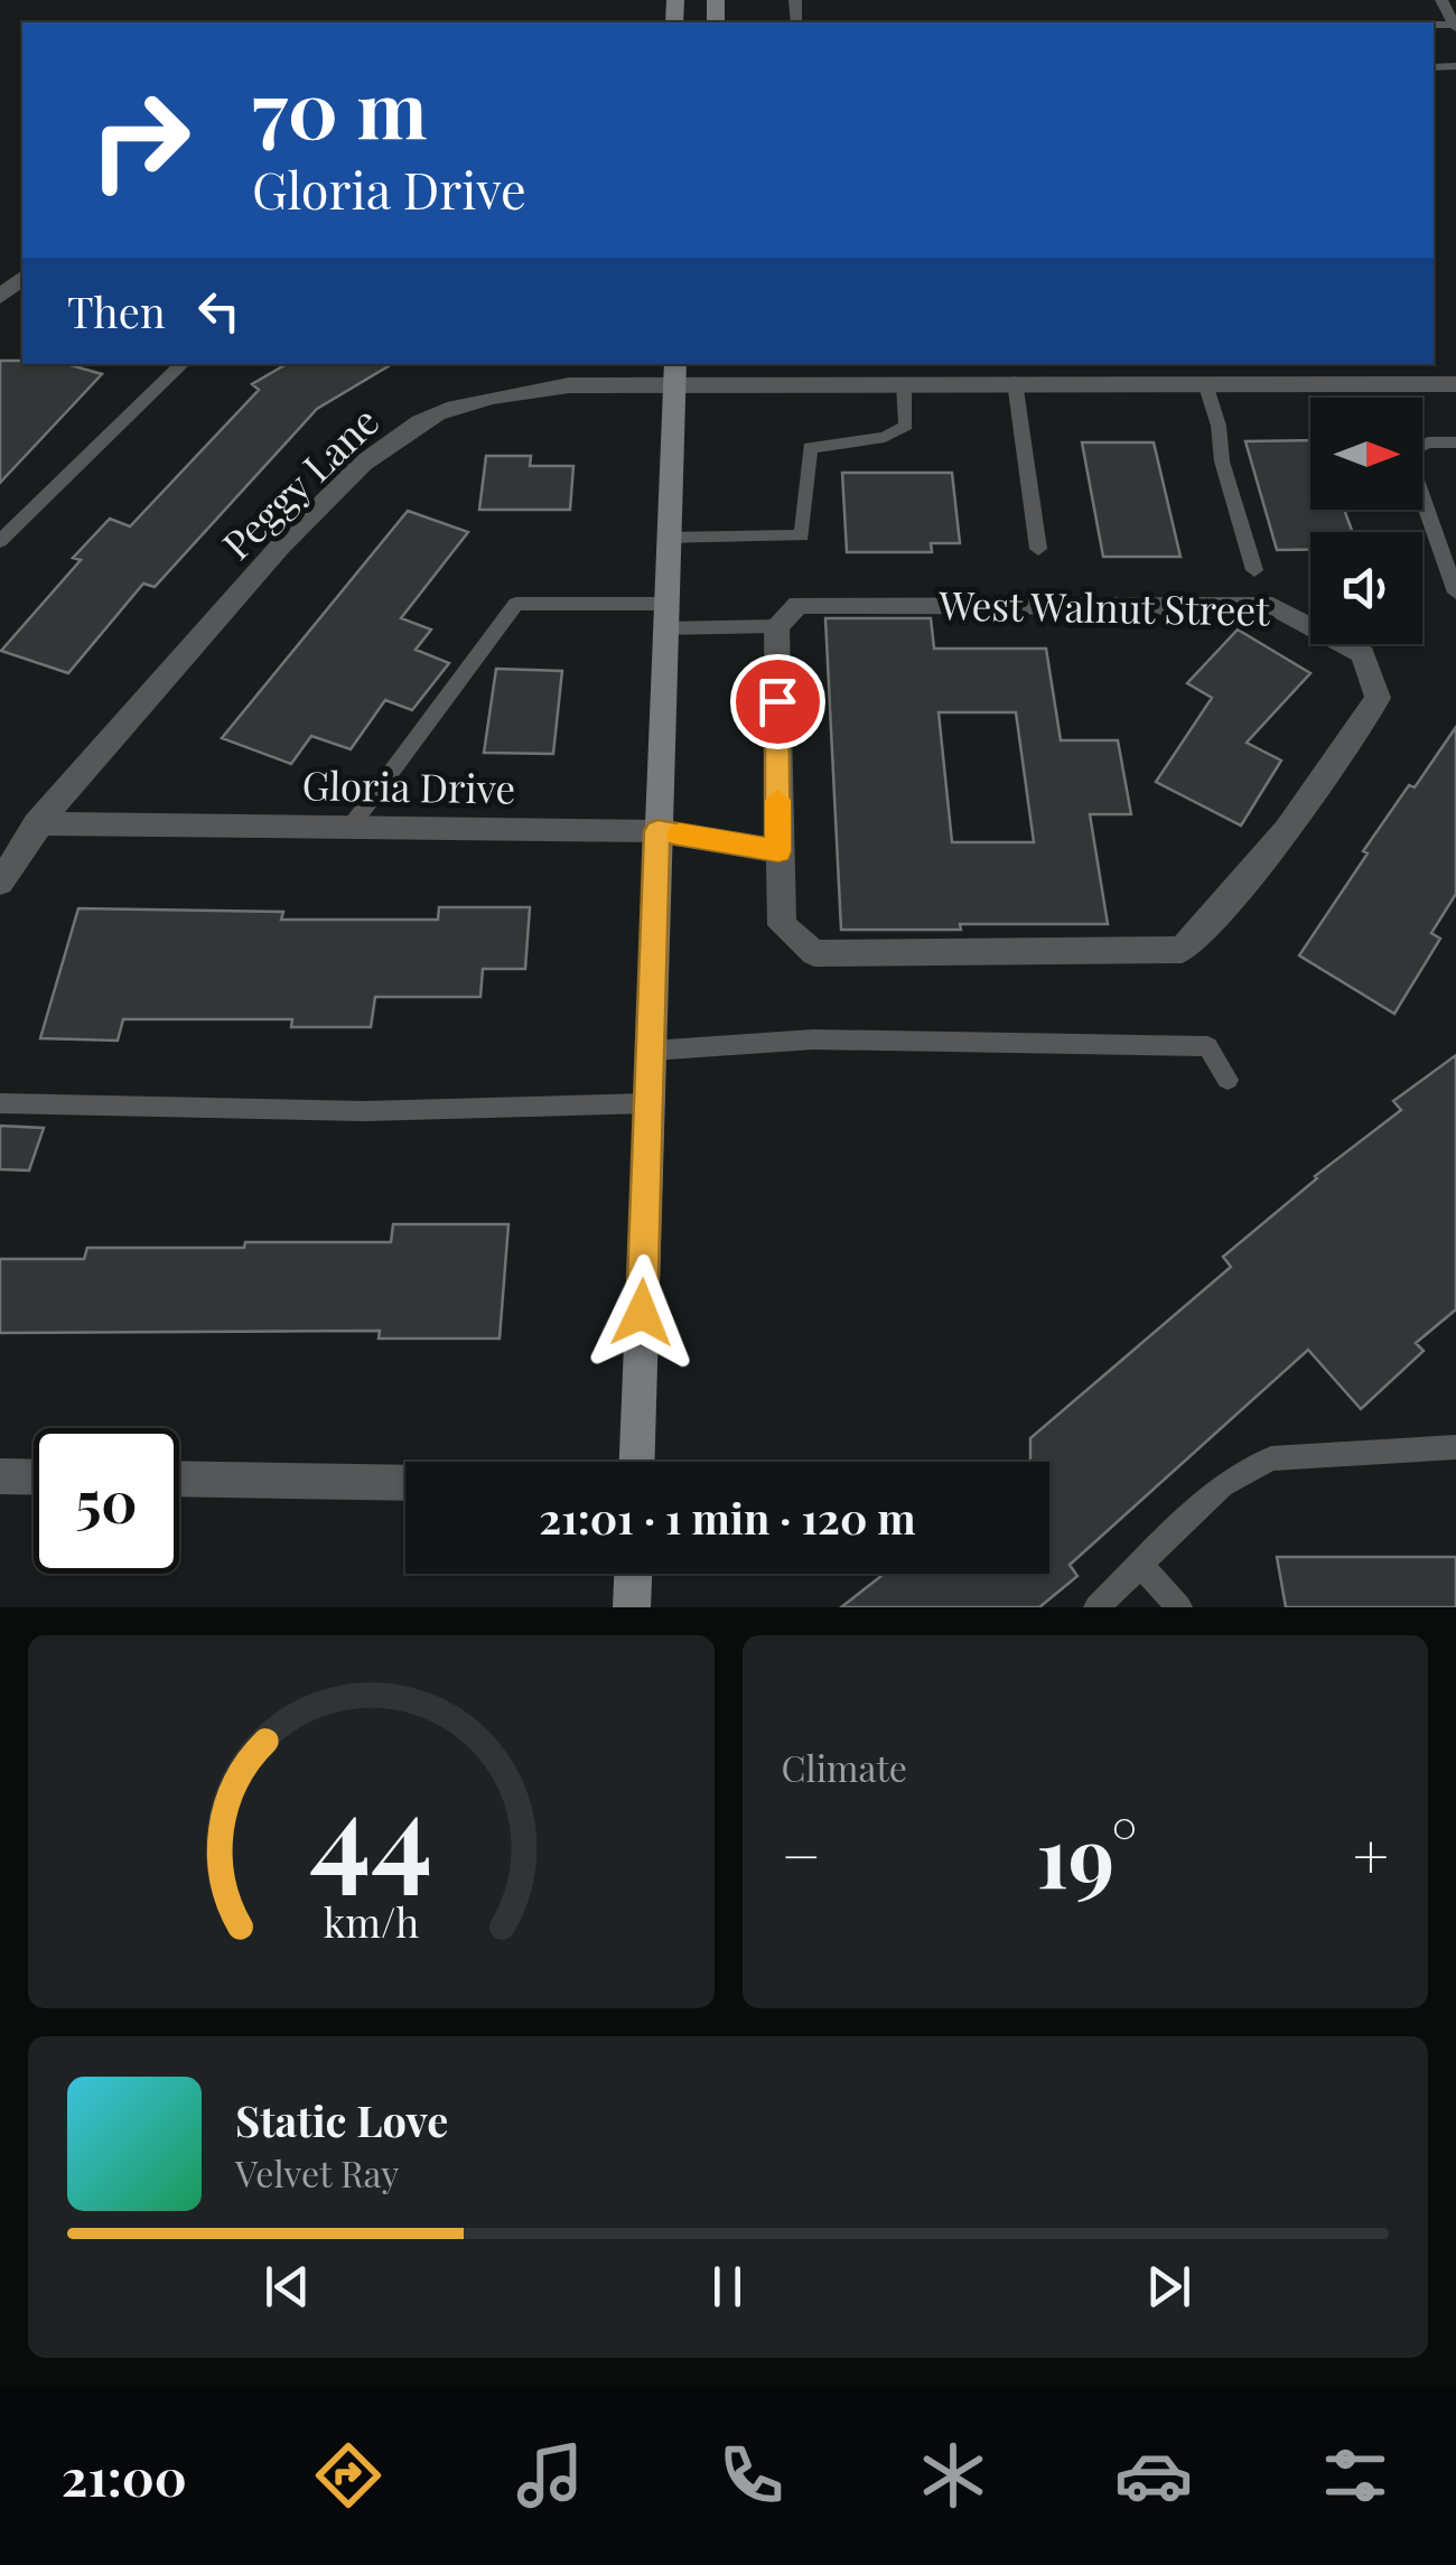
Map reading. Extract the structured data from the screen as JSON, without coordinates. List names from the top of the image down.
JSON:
{
  "streets": {
    "street": ["Peggy Lane", "West Walnut Street", "Gloria Drive"]
  },
  "crossings": [
    ["Peggy Lane", "Gloria Drive"],
    ["West Walnut Street", "Gloria Drive"]
  ],
  "north": "right",
  "page": {
    "turn": ["70 m", "Gloria Drive"],
    "then": "Then",
    "limit": "50",
    "trip": "21:01 · 1 min · 120 m",
    "tile": "Climate",
    "heat": ["−", "19°", "+"],
    "song": ["Static Love", "Velvet Ray"],
    "tabs": "21:00",
    "gauge": ["44", "km/h"]
  }
}
